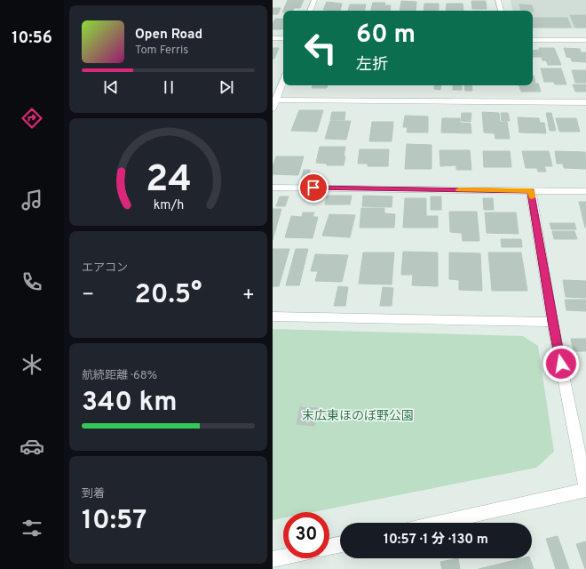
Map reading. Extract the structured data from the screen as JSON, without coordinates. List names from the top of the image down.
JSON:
{
  "parks": ["末広東ほのぼ野公園"],
  "page": {
    "tabs": "10:56",
    "turn": ["60 m", "左折"],
    "song": ["Open Road", "Tom Ferris"],
    "tile": [
      "エアコン",
      ["航続距離 · 68%", "340 km"],
      ["到着", "10:57"]
    ],
    "heat": ["−", "20.5°", "+"],
    "limit": "30",
    "trip": "10:57 · 1 分 · 130 m",
    "gauge": ["24", "km/h"]
  }
}
